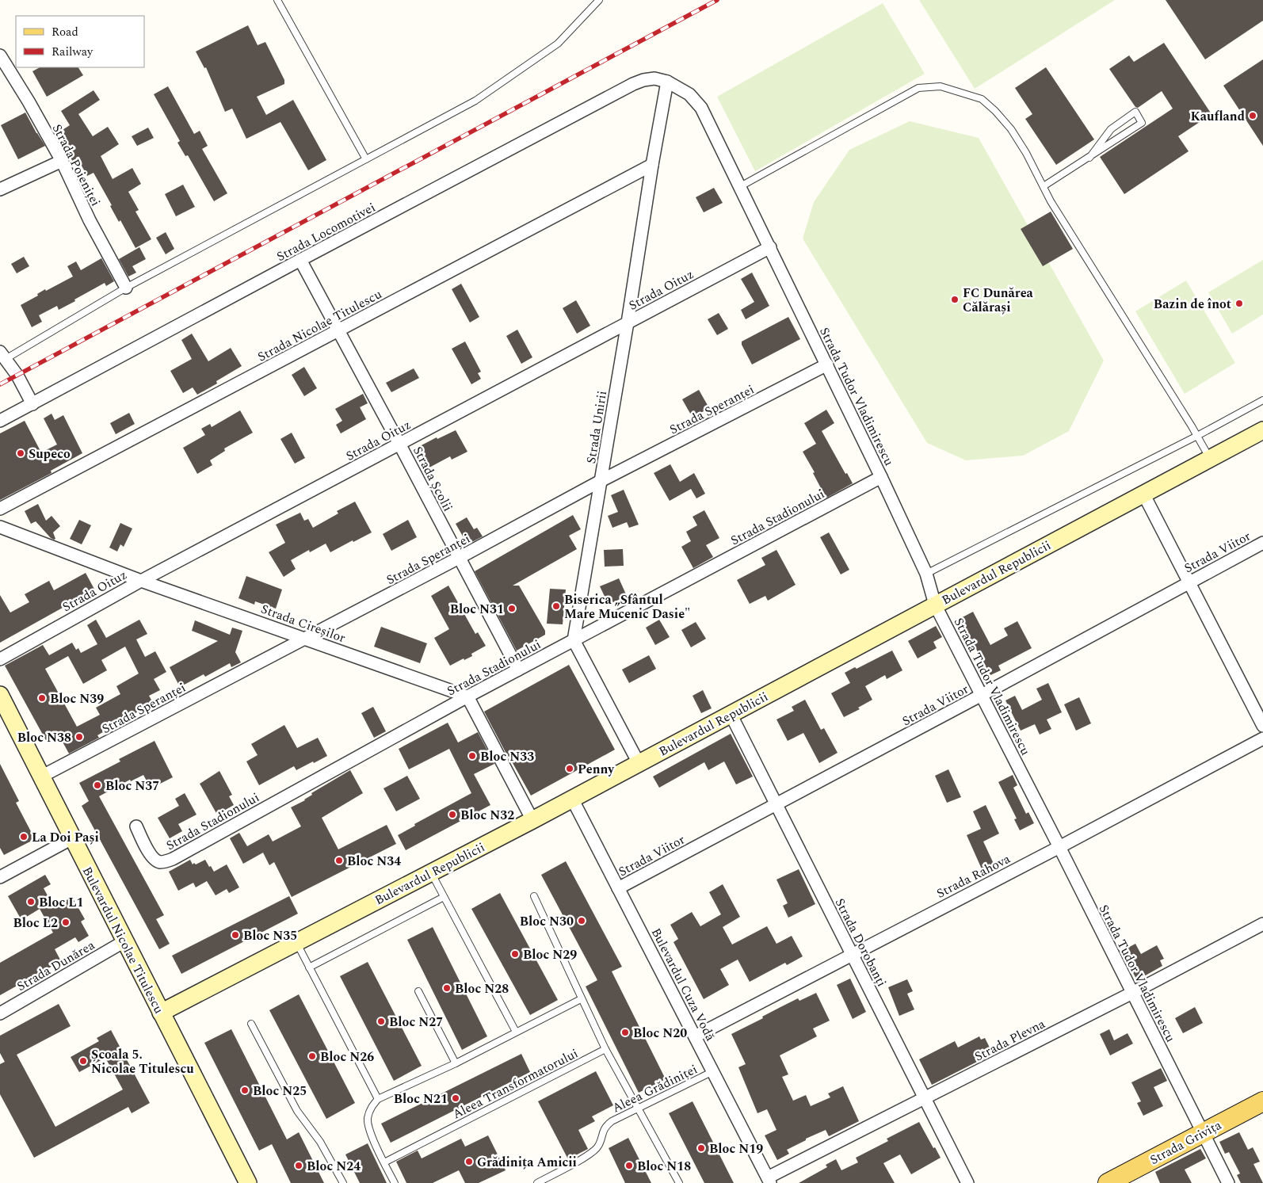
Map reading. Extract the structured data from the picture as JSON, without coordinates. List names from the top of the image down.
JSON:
{
  "streets": {
    "main road": ["Bulevardul Republicii", "Bulevardul Nicolae Titulescu", "Strada Grivița"],
    "street": [
      "Strada Poieniței",
      "Strada Locomotivei",
      "Strada Oituz",
      "Strada Nicolae Titulescu",
      "Strada Tudor Vladimirescu",
      "Strada Speranței",
      "Strada Unirii",
      "Strada Școlii",
      "Strada Stadionului",
      "Strada Viitor",
      "Strada Cireșilor",
      "Strada Rahova",
      "Strada Dorobanți",
      "Strada Dunărea",
      "Bulevardul Cuza Vodă",
      "Strada Plevna"
    ],
    "lane": ["Aleea Transformatorului", "Aleea Grădiniței"]
  },
  "crossings": [
    ["Strada Locomotivei", "Strada Tudor Vladimirescu"],
    ["Strada Locomotivei", "Strada Unirii"],
    ["Strada Locomotivei", "Strada Școlii"],
    ["Strada Oituz", "Strada Tudor Vladimirescu"],
    ["Strada Oituz", "Strada Unirii"],
    ["Strada Oituz", "Strada Școlii"],
    ["Strada Oituz", "Strada Cireșilor"],
    ["Strada Nicolae Titulescu", "Strada Unirii"],
    ["Strada Nicolae Titulescu", "Strada Școlii"],
    ["Strada Tudor Vladimirescu", "Strada Speranței"],
    ["Strada Tudor Vladimirescu", "Strada Unirii"],
    ["Strada Tudor Vladimirescu", "Strada Stadionului"],
    ["Strada Tudor Vladimirescu", "Strada Viitor"],
    ["Strada Tudor Vladimirescu", "Bulevardul Republicii"],
    ["Strada Tudor Vladimirescu", "Strada Rahova"],
    ["Strada Tudor Vladimirescu", "Strada Plevna"],
    ["Strada Tudor Vladimirescu", "Strada Grivița"],
    ["Strada Speranței", "Strada Unirii"],
    ["Strada Speranței", "Strada Școlii"],
    ["Strada Speranței", "Strada Cireșilor"],
    ["Strada Speranței", "Bulevardul Nicolae Titulescu"],
    ["Strada Unirii", "Strada Stadionului"],
    ["Strada Școlii", "Strada Stadionului"],
    ["Strada Stadionului", "Strada Cireșilor"],
    ["Strada Viitor", "Strada Dorobanți"],
    ["Strada Viitor", "Bulevardul Cuza Vodă"],
    ["Bulevardul Republicii", "Bulevardul Nicolae Titulescu"],
    ["Bulevardul Republicii", "Strada Dorobanți"],
    ["Bulevardul Republicii", "Bulevardul Cuza Vodă"],
    ["Strada Rahova", "Strada Dorobanți"],
    ["Strada Rahova", "Bulevardul Cuza Vodă"],
    ["Bulevardul Nicolae Titulescu", "Strada Dunărea"],
    ["Strada Dorobanți", "Strada Plevna"],
    ["Bulevardul Cuza Vodă", "Strada Plevna"],
    ["Bulevardul Cuza Vodă", "Aleea Grădiniței"]
  ],
  "places": [
    "Kaufland",
    "FC Dunărea Călărași",
    "Bazin de înot",
    "Supeco",
    "Biserica „Sfântul Mare Mucenic Dasie\"",
    "Bloc N31",
    "Bloc N39",
    "Bloc N38",
    "Bloc N33",
    "Penny",
    "Bloc N37",
    "Bloc N32",
    "La Doi Pași",
    "Bloc N34",
    "Bloc L1",
    "Bloc N30",
    "Bloc L2",
    "Bloc N35",
    "Bloc N29",
    "Bloc N28",
    "Bloc N27",
    "Bloc N20",
    "Bloc N26",
    "Școala 5. Nicolae Titulescu",
    "Bloc N25",
    "Bloc N21",
    "Bloc N19",
    "Grădinița Amicii",
    "Bloc N24",
    "Bloc N18"
  ],
  "legend": ["Road", "Railway"]
}
